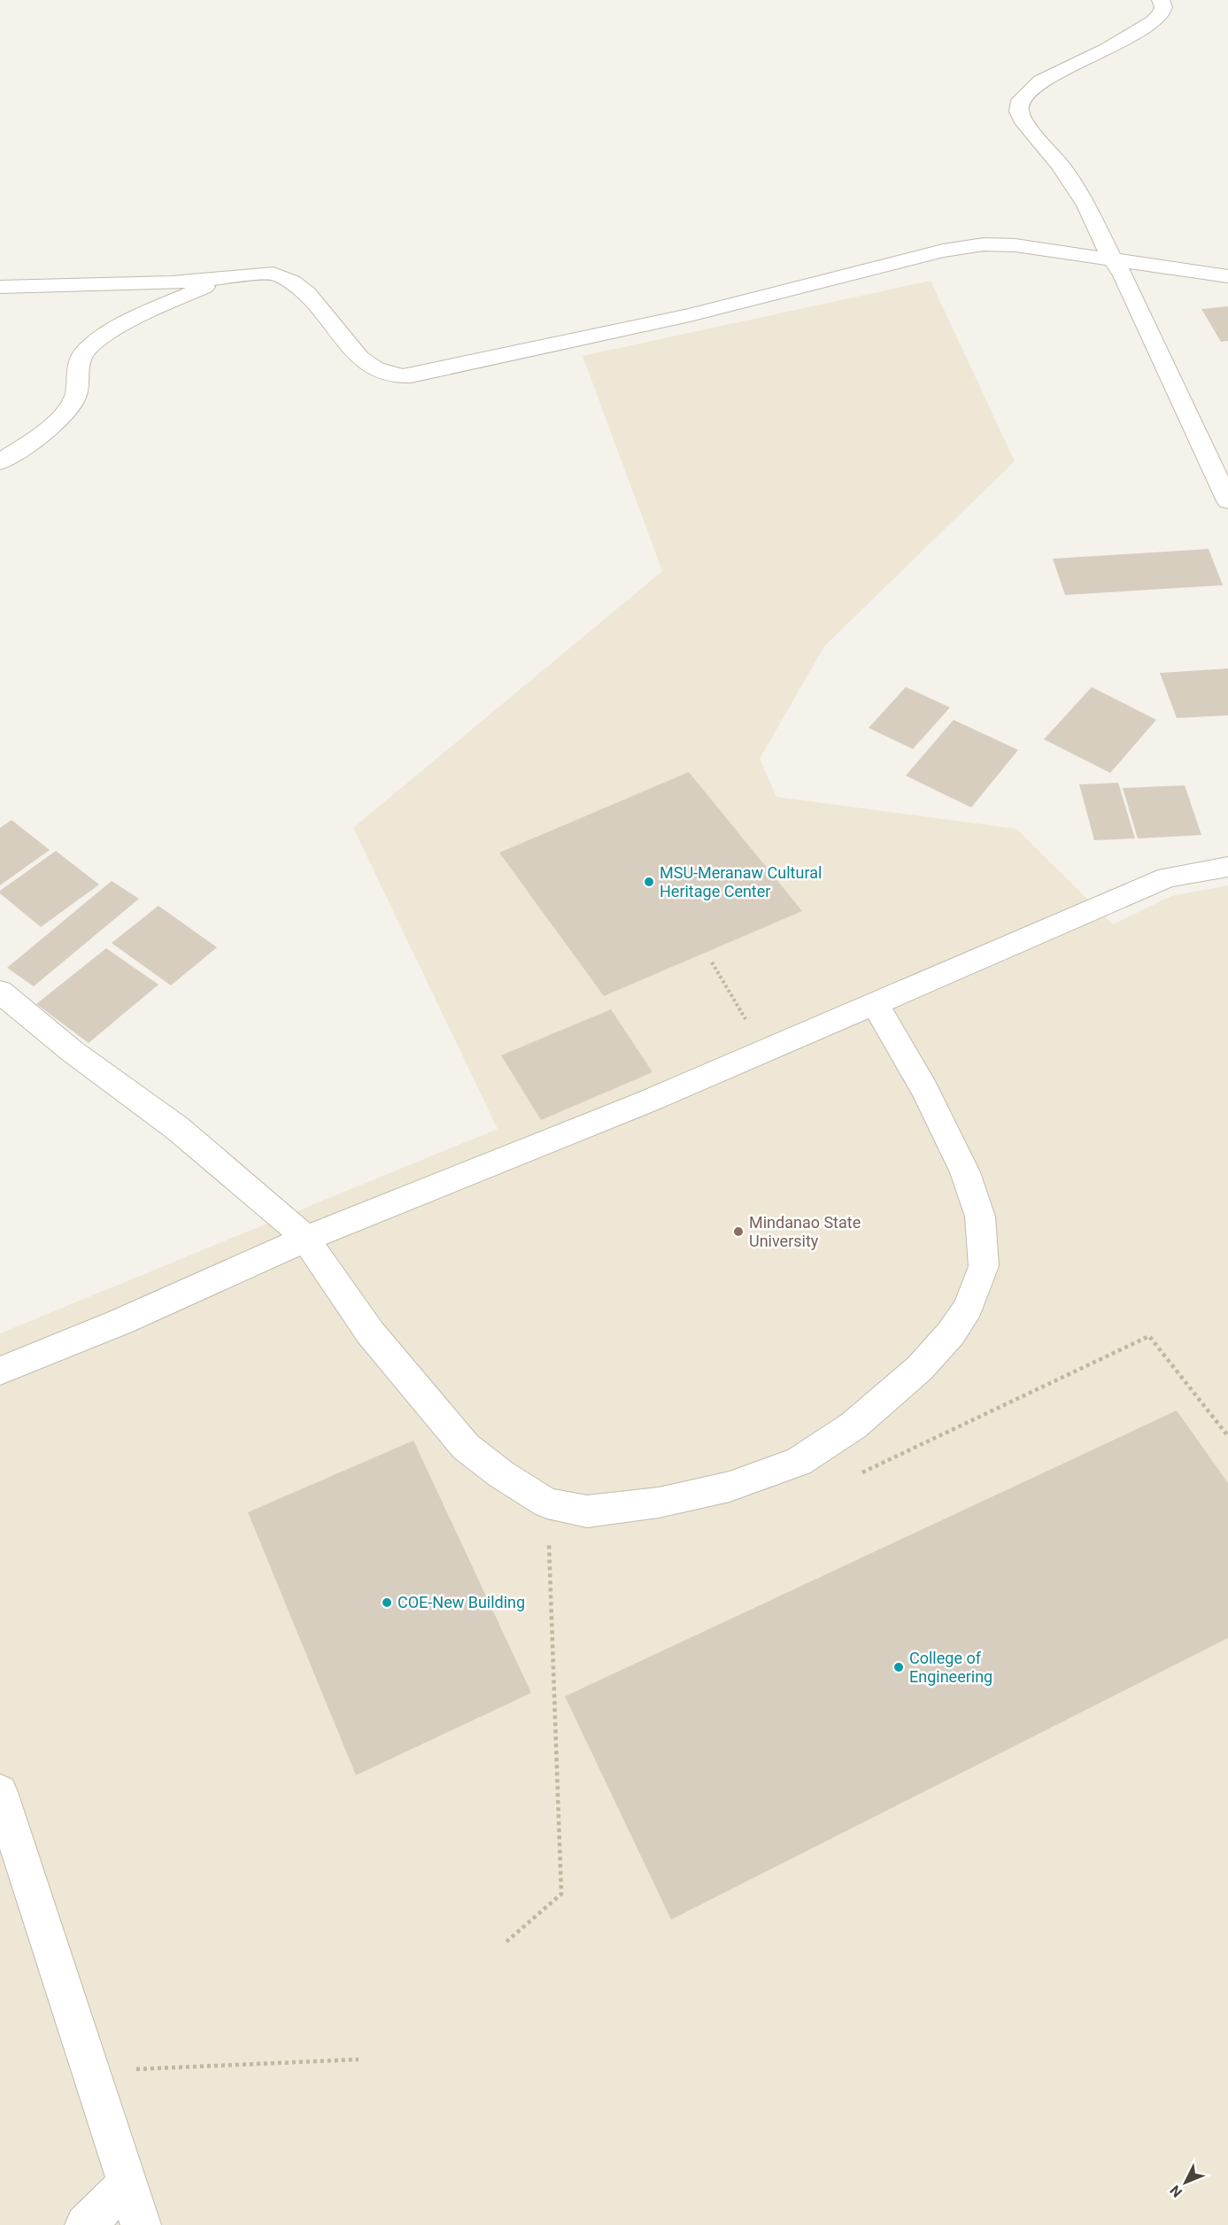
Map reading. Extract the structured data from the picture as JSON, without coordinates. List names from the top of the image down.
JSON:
{
  "places": [
    "MSU-Meranaw Cultural Heritage Center",
    "Mindanao State University",
    "COE-New Building",
    "College of Engineering"
  ],
  "north": "bottom left"
}
